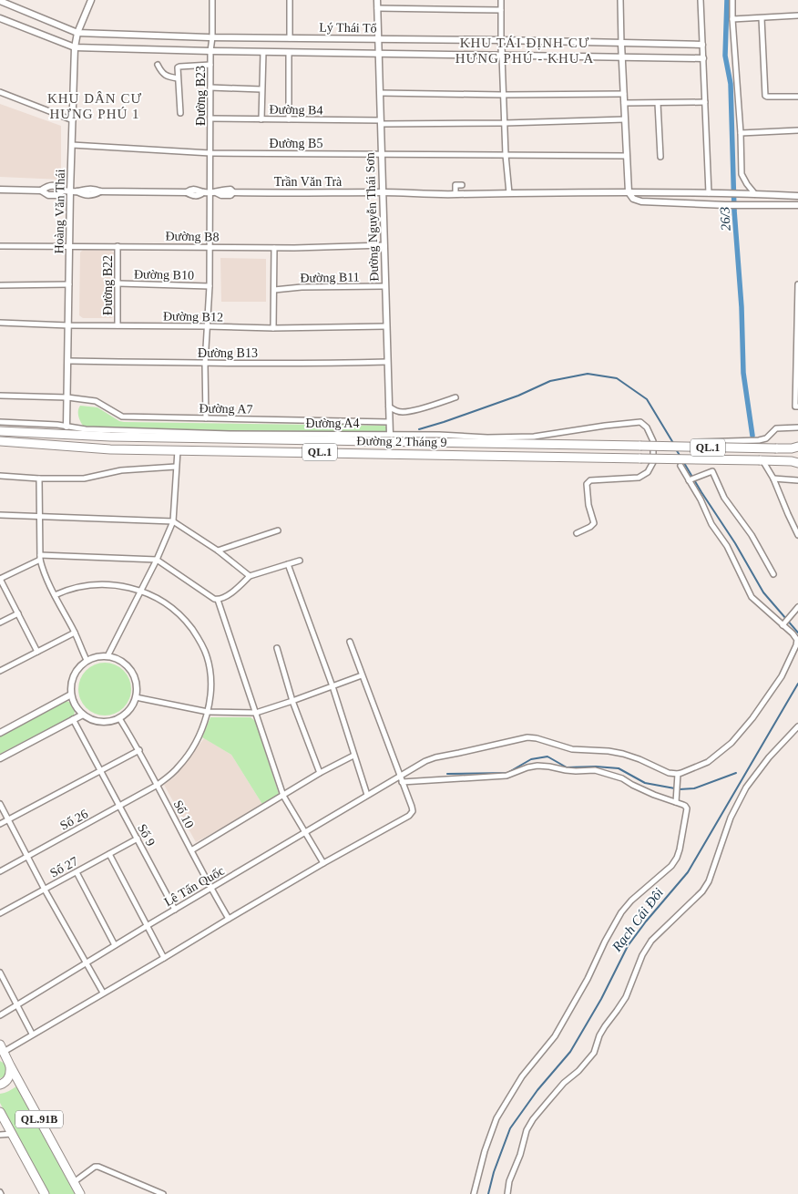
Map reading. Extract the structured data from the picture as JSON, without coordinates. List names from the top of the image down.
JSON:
{
  "streets": {
    "highway": ["Đường 2 Tháng 9", "QL.1", "QL.91B"],
    "street": [
      "Lý Thái Tổ",
      "Đường B23",
      "Đường B4",
      "Đường B5",
      "Trần Văn Trà",
      "Hoàng Văn Thái",
      "Đường Nguyễn Thái Sơn",
      "Đường B8",
      "Đường B10",
      "Đường B11",
      "Đường B22",
      "Đường B12",
      "Đường B13",
      "Đường A7",
      "Đường A4",
      "Số 10",
      "Số 26",
      "Số 9",
      "Số 27",
      "Lê Tấn Quốc"
    ]
  },
  "crossings": [
    ["Lý Thái Tổ", "Đường B23"],
    ["Lý Thái Tổ", "Hoàng Văn Thái"],
    ["Lý Thái Tổ", "Đường Nguyễn Thái Sơn"],
    ["Đường B23", "Đường B4"],
    ["Đường B23", "Đường B5"],
    ["Đường B23", "Trần Văn Trà"],
    ["Đường B23", "Đường B8"],
    ["Đường B23", "Đường B10"],
    ["Đường B23", "Đường B12"],
    ["Đường B23", "Đường B13"],
    ["Đường B23", "Đường A7"],
    ["Đường B4", "Đường Nguyễn Thái Sơn"],
    ["Đường B5", "Hoàng Văn Thái"],
    ["Đường B5", "Đường Nguyễn Thái Sơn"],
    ["Trần Văn Trà", "Hoàng Văn Thái"],
    ["Trần Văn Trà", "Đường Nguyễn Thái Sơn"],
    ["Hoàng Văn Thái", "Đường B8"],
    ["Hoàng Văn Thái", "Đường B12"],
    ["Hoàng Văn Thái", "Đường B13"],
    ["Hoàng Văn Thái", "Đường A7"],
    ["Hoàng Văn Thái", "Đường A4"],
    ["Đường Nguyễn Thái Sơn", "Đường B8"],
    ["Đường Nguyễn Thái Sơn", "Đường B11"],
    ["Đường Nguyễn Thái Sơn", "Đường B12"],
    ["Đường Nguyễn Thái Sơn", "Đường B13"],
    ["Đường Nguyễn Thái Sơn", "Đường A7"],
    ["Đường Nguyễn Thái Sơn", "Đường A4"],
    ["Đường B8", "Đường B22"],
    ["Đường B10", "Đường B22"],
    ["Đường B22", "Đường B12"],
    ["Đường 2 Tháng 9", "QL.1"],
    ["Số 10", "Số 26"],
    ["Số 10", "Lê Tấn Quốc"],
    ["Số 26", "Số 9"],
    ["Số 9", "Số 27"],
    ["Số 9", "Lê Tấn Quốc"]
  ],
  "districts": ["KHU TÁI ĐỊNH CƯ HƯNG PHÚ - KHU A", "KHU DÂN CƯ HƯNG PHÚ 1"],
  "water": ["26/3", "Rạch Cái Đôi"]
}
